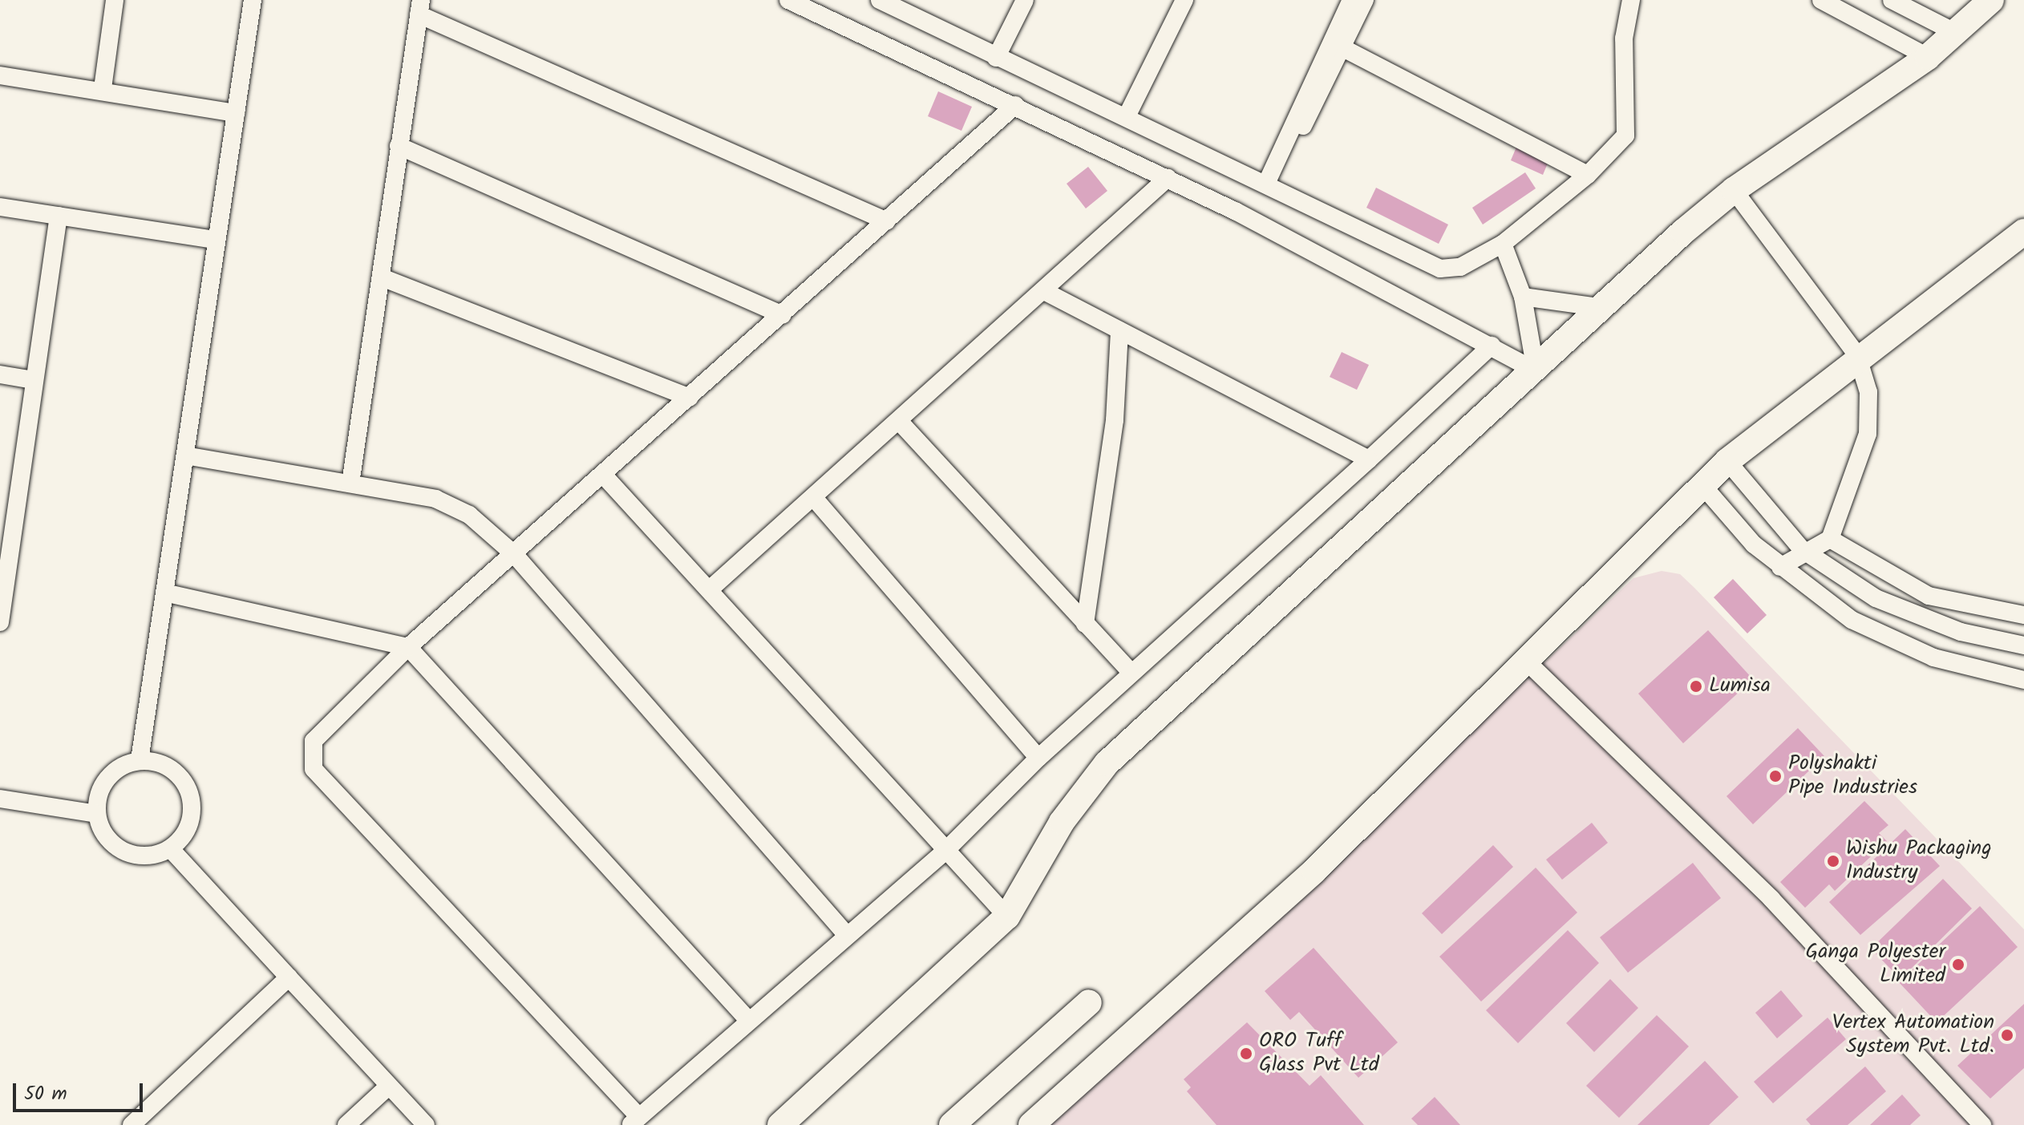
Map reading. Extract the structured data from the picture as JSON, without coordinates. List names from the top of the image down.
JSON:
{
  "places": [
    "Lumisa",
    "Polyshakti Pipe Industries",
    "Wishu Packaging Industry",
    "Ganga Polyester Limited",
    "Vertex Automation System Pvt. Ltd.",
    "ORO Tuff Glass Pvt Ltd"
  ],
  "scale_bar": "50 m"
}
